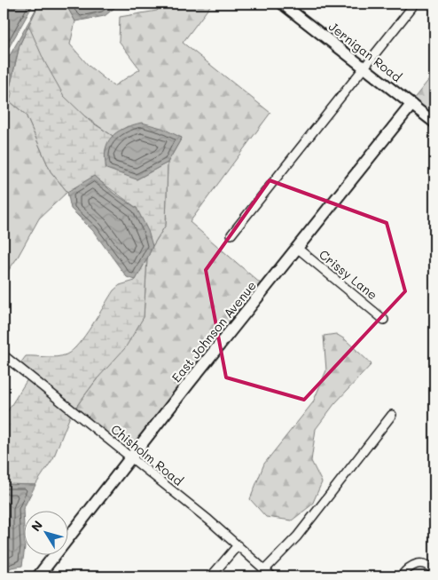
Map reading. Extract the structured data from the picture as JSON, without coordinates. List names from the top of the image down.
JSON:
{
  "streets": {
    "main road": ["East Johnson Avenue"],
    "street": ["Jernigan Road", "Crissy Lane", "Chisholm Road"]
  },
  "crossings": [
    ["Jernigan Road", "East Johnson Avenue"],
    ["Crissy Lane", "East Johnson Avenue"],
    ["East Johnson Avenue", "Chisholm Road"]
  ],
  "north": "top left"
}
